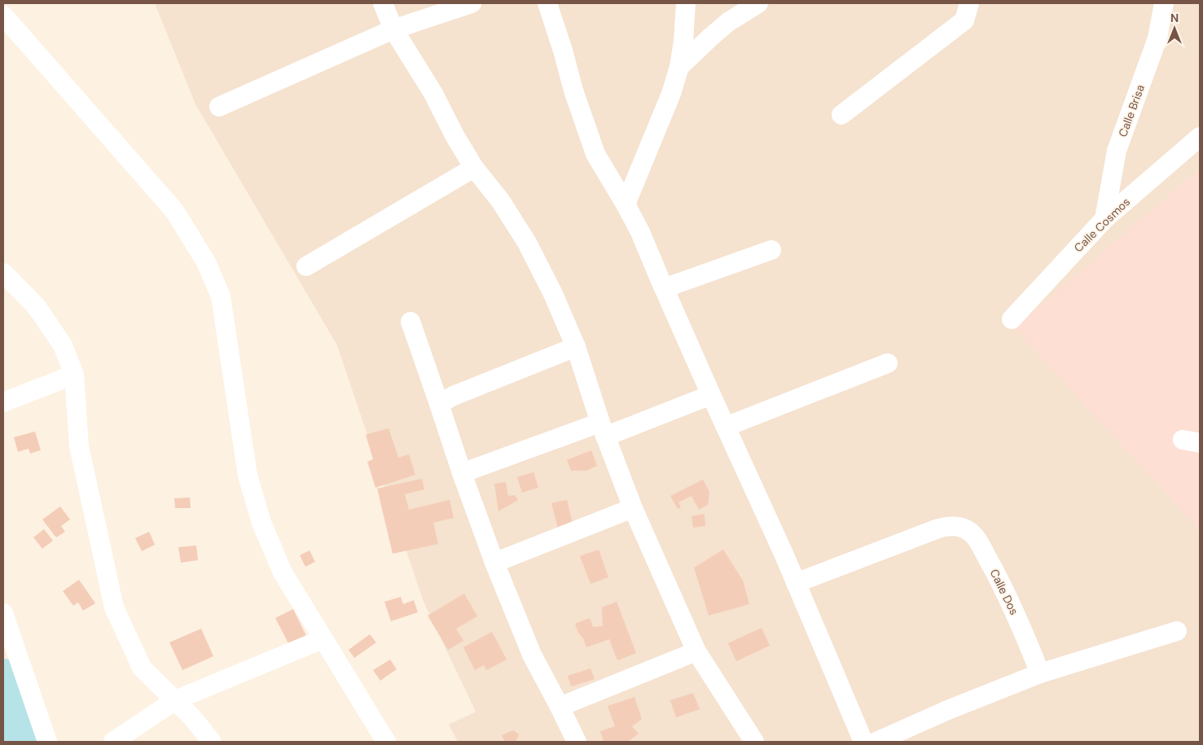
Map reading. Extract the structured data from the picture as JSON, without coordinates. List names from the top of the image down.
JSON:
{
  "streets": {
    "street": ["Calle Brisa", "Calle Cosmos", "Calle Dos"]
  },
  "crossings": [
    ["Calle Brisa", "Calle Cosmos"]
  ],
  "north": "top"
}
